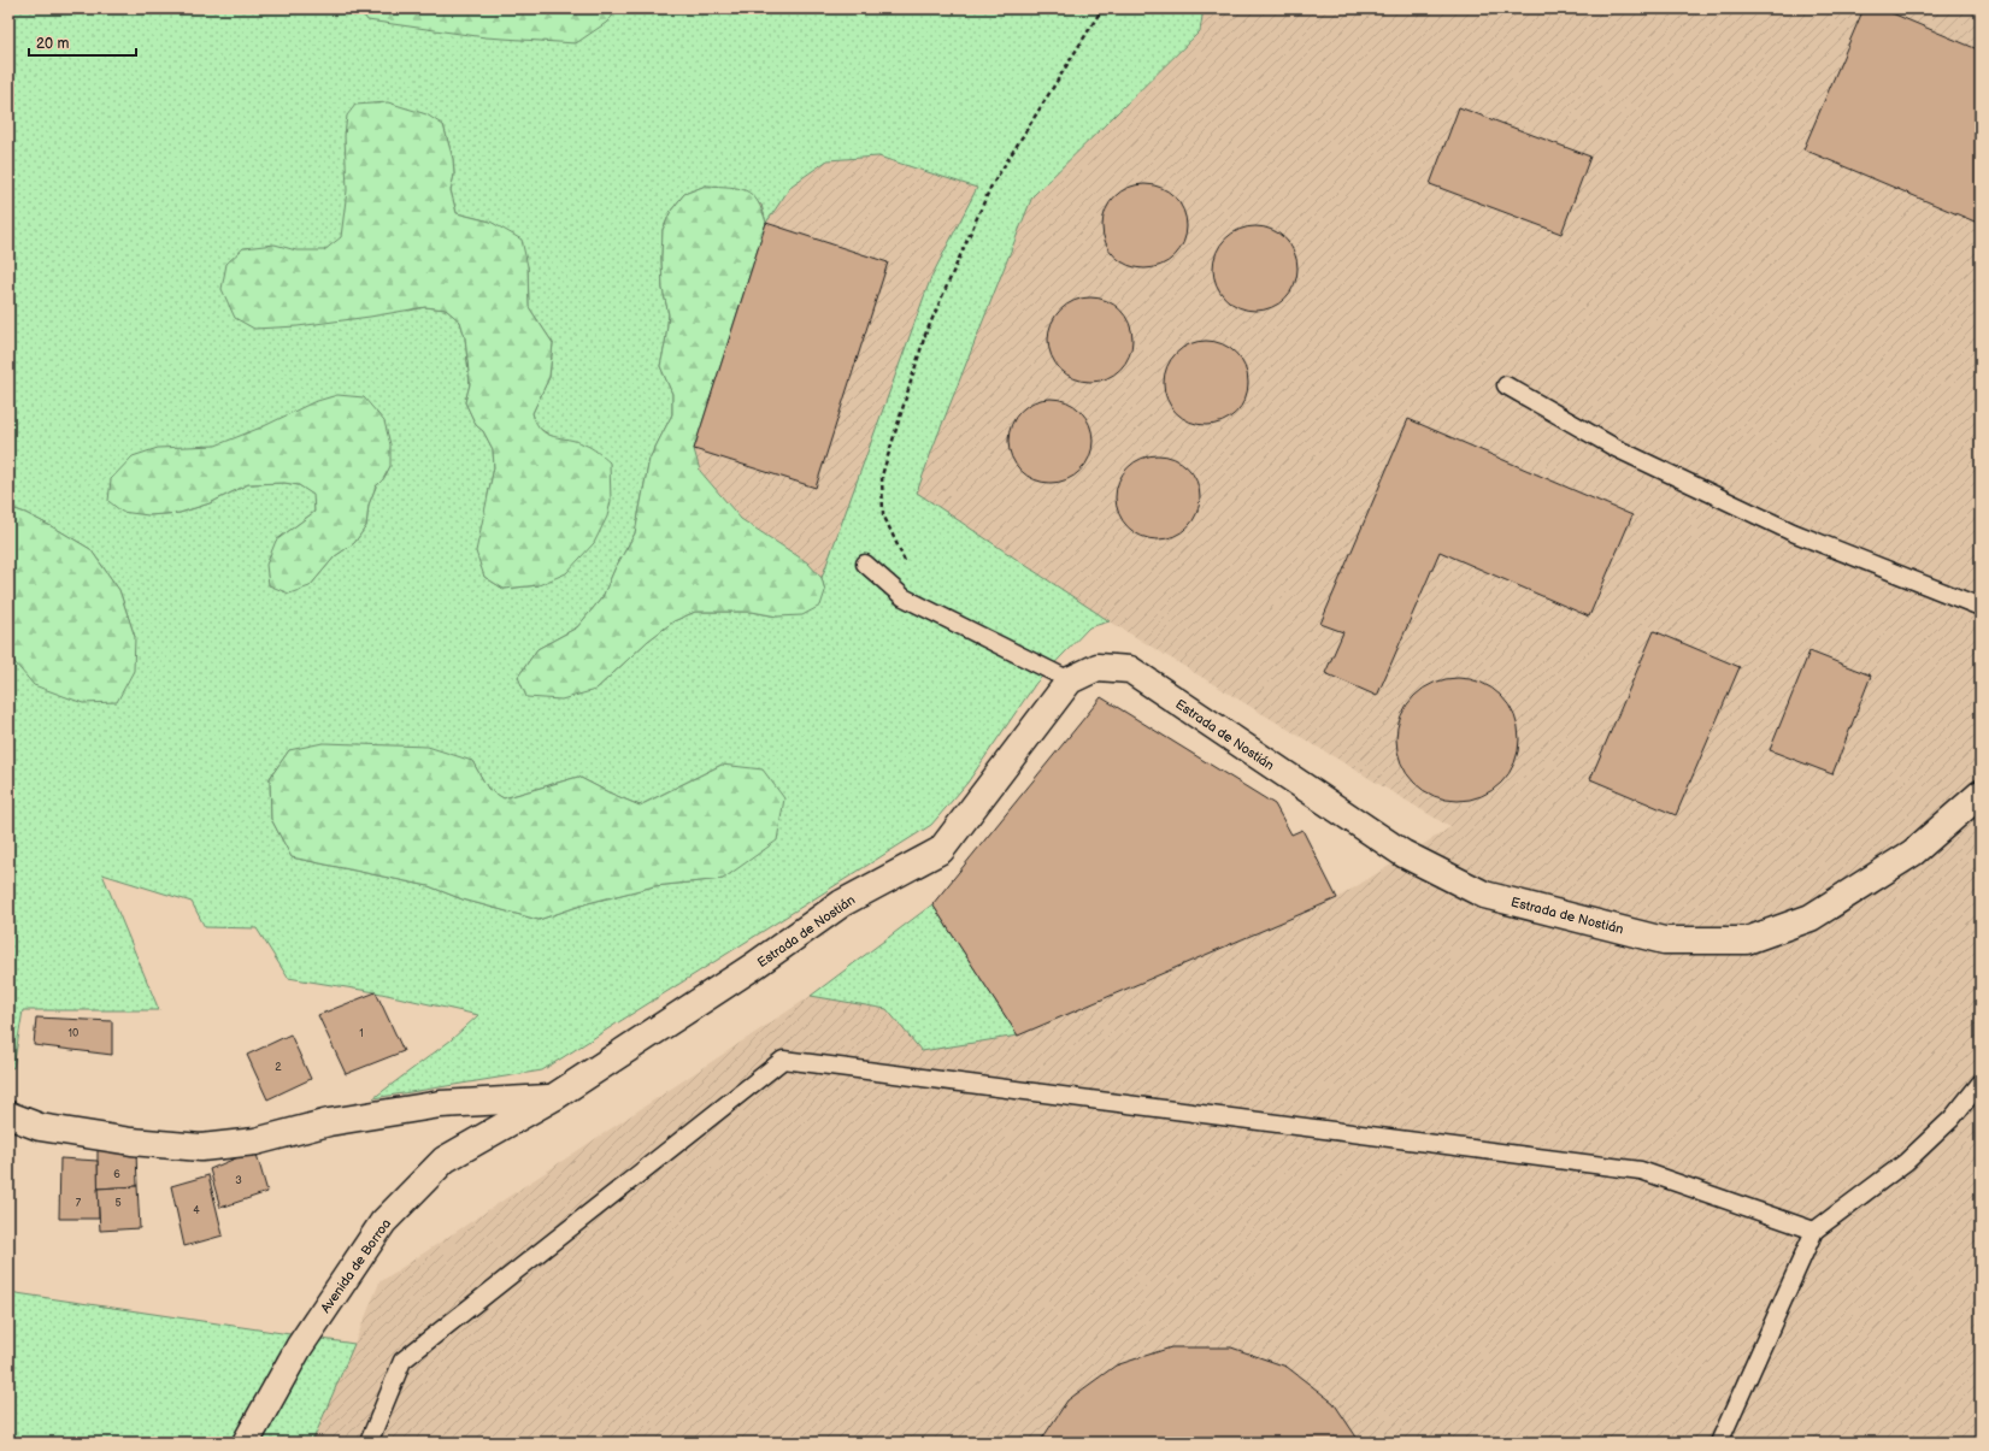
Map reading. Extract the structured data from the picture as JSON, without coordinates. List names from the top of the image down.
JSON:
{
  "streets": {
    "street": ["Estrada de Nostián", "Avenida de Borroa"]
  },
  "crossings": [
    ["Estrada de Nostián", "Avenida de Borroa"]
  ],
  "house_numbers": [
    "10",
    "1",
    "2",
    "6",
    "3",
    "7",
    "5",
    "4"
  ],
  "scale_bar": "20 m"
}
